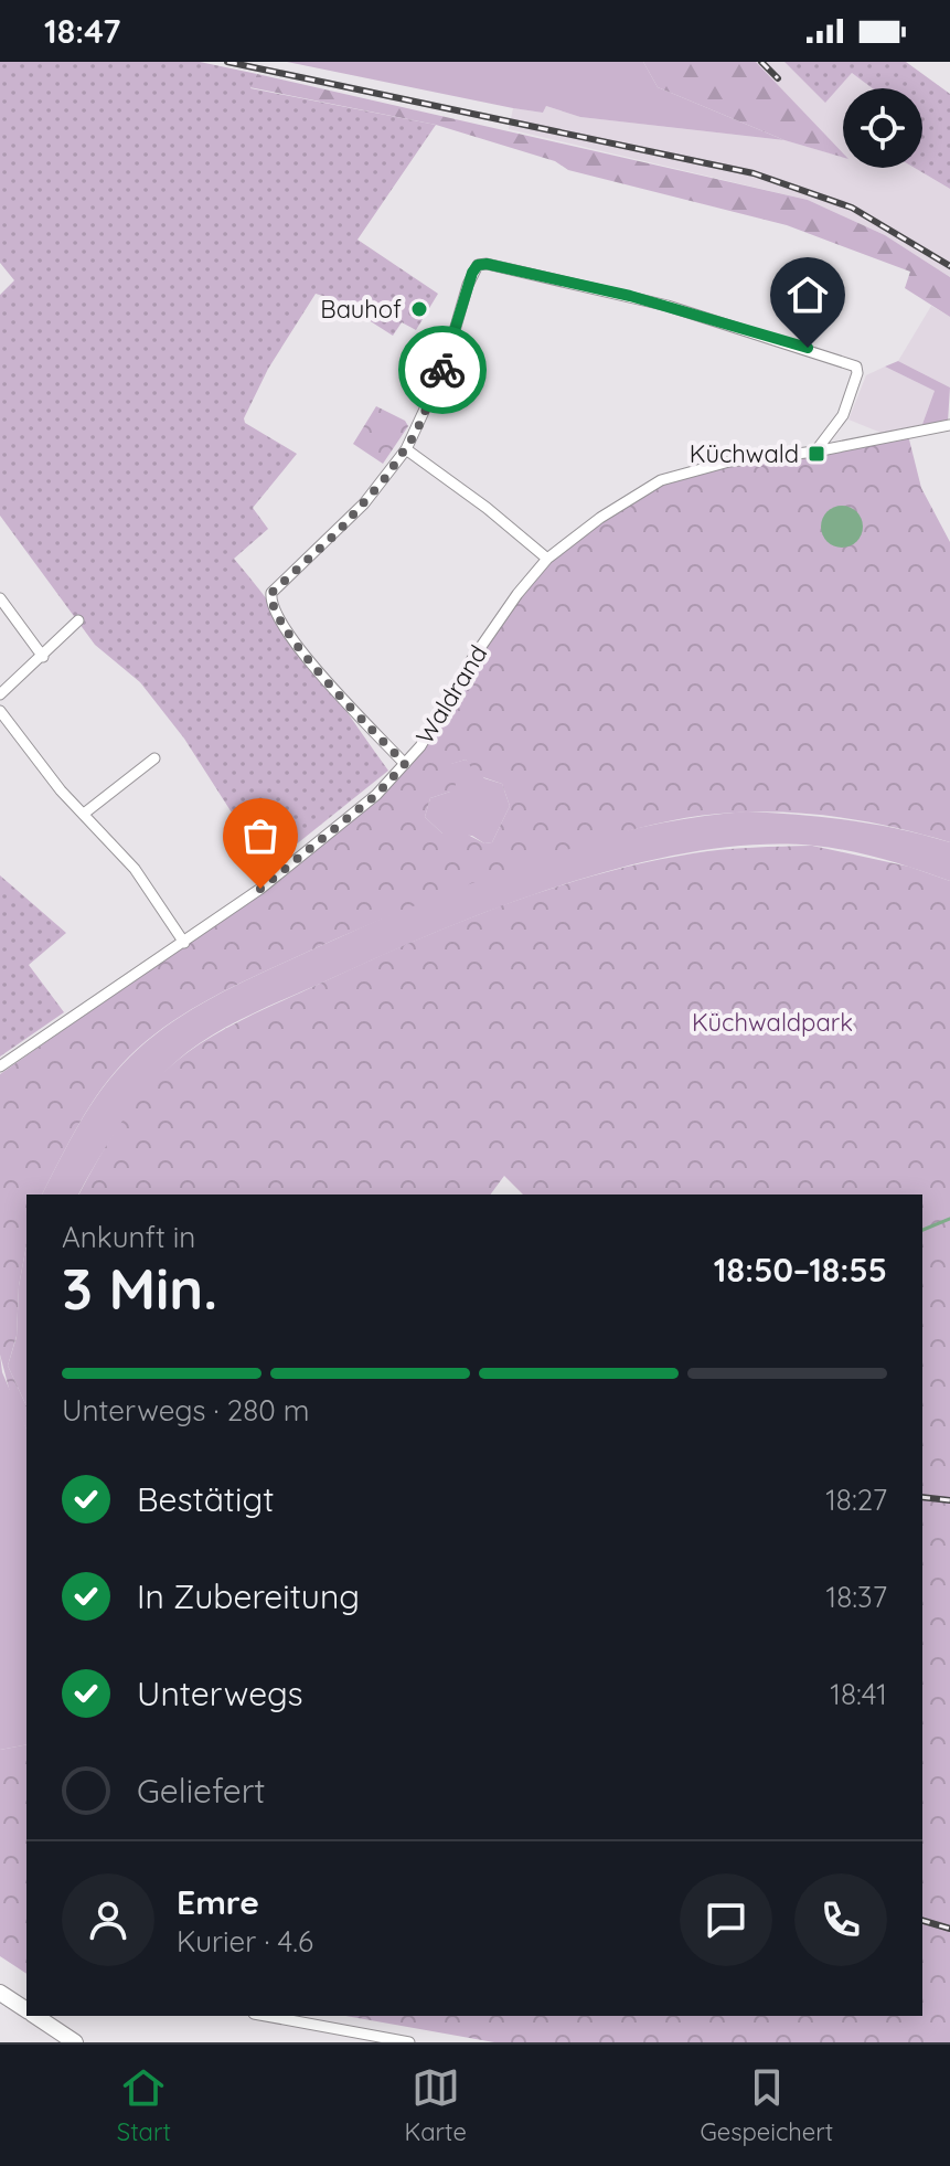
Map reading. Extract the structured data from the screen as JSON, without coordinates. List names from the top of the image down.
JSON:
{
  "streets": {
    "street": ["Waldrand"]
  },
  "parks": ["Küchwaldpark"],
  "places": {
    "other": ["Bauhof"],
    "transit": ["Küchwald"]
  },
  "page": {
    "status": "18:47",
    "heading": ["3 Min.", "Ankunft in", "18:50–18:55"],
    "panel": ["Emre", "Kurier · 4.6"],
    "bar": "Unterwegs · 280 m",
    "list": [
      ["Bestätigt", "18:27"],
      ["In Zubereitung", "18:37"],
      ["Unterwegs", "18:41"],
      "Geliefert"
    ],
    "tabs": ["Start", "Karte", "Gespeichert"]
  }
}
